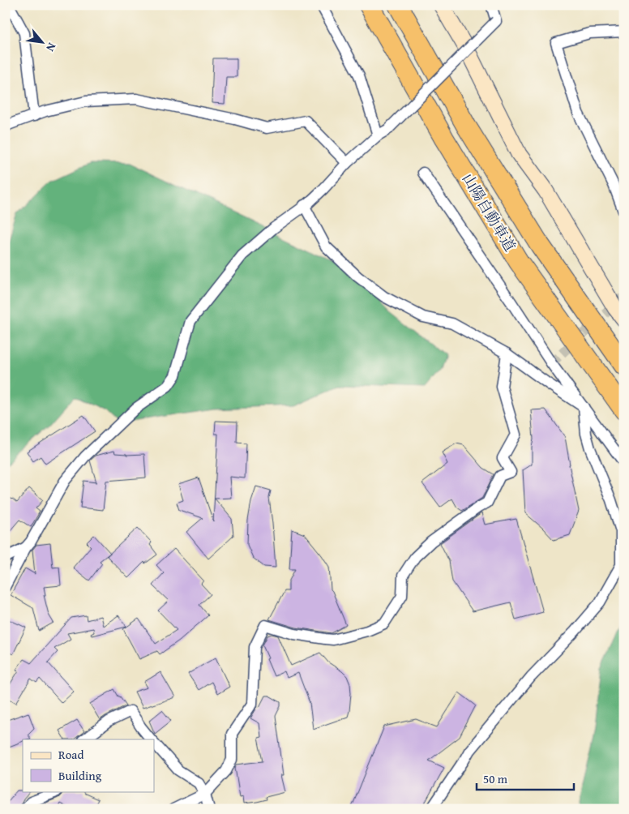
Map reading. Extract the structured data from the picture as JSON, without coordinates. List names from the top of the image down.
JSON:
{
  "streets": {
    "highway": ["山陽自動車道"]
  },
  "legend": ["Road", "Building"],
  "scale_bar": "50 m",
  "north": "bottom right"
}
